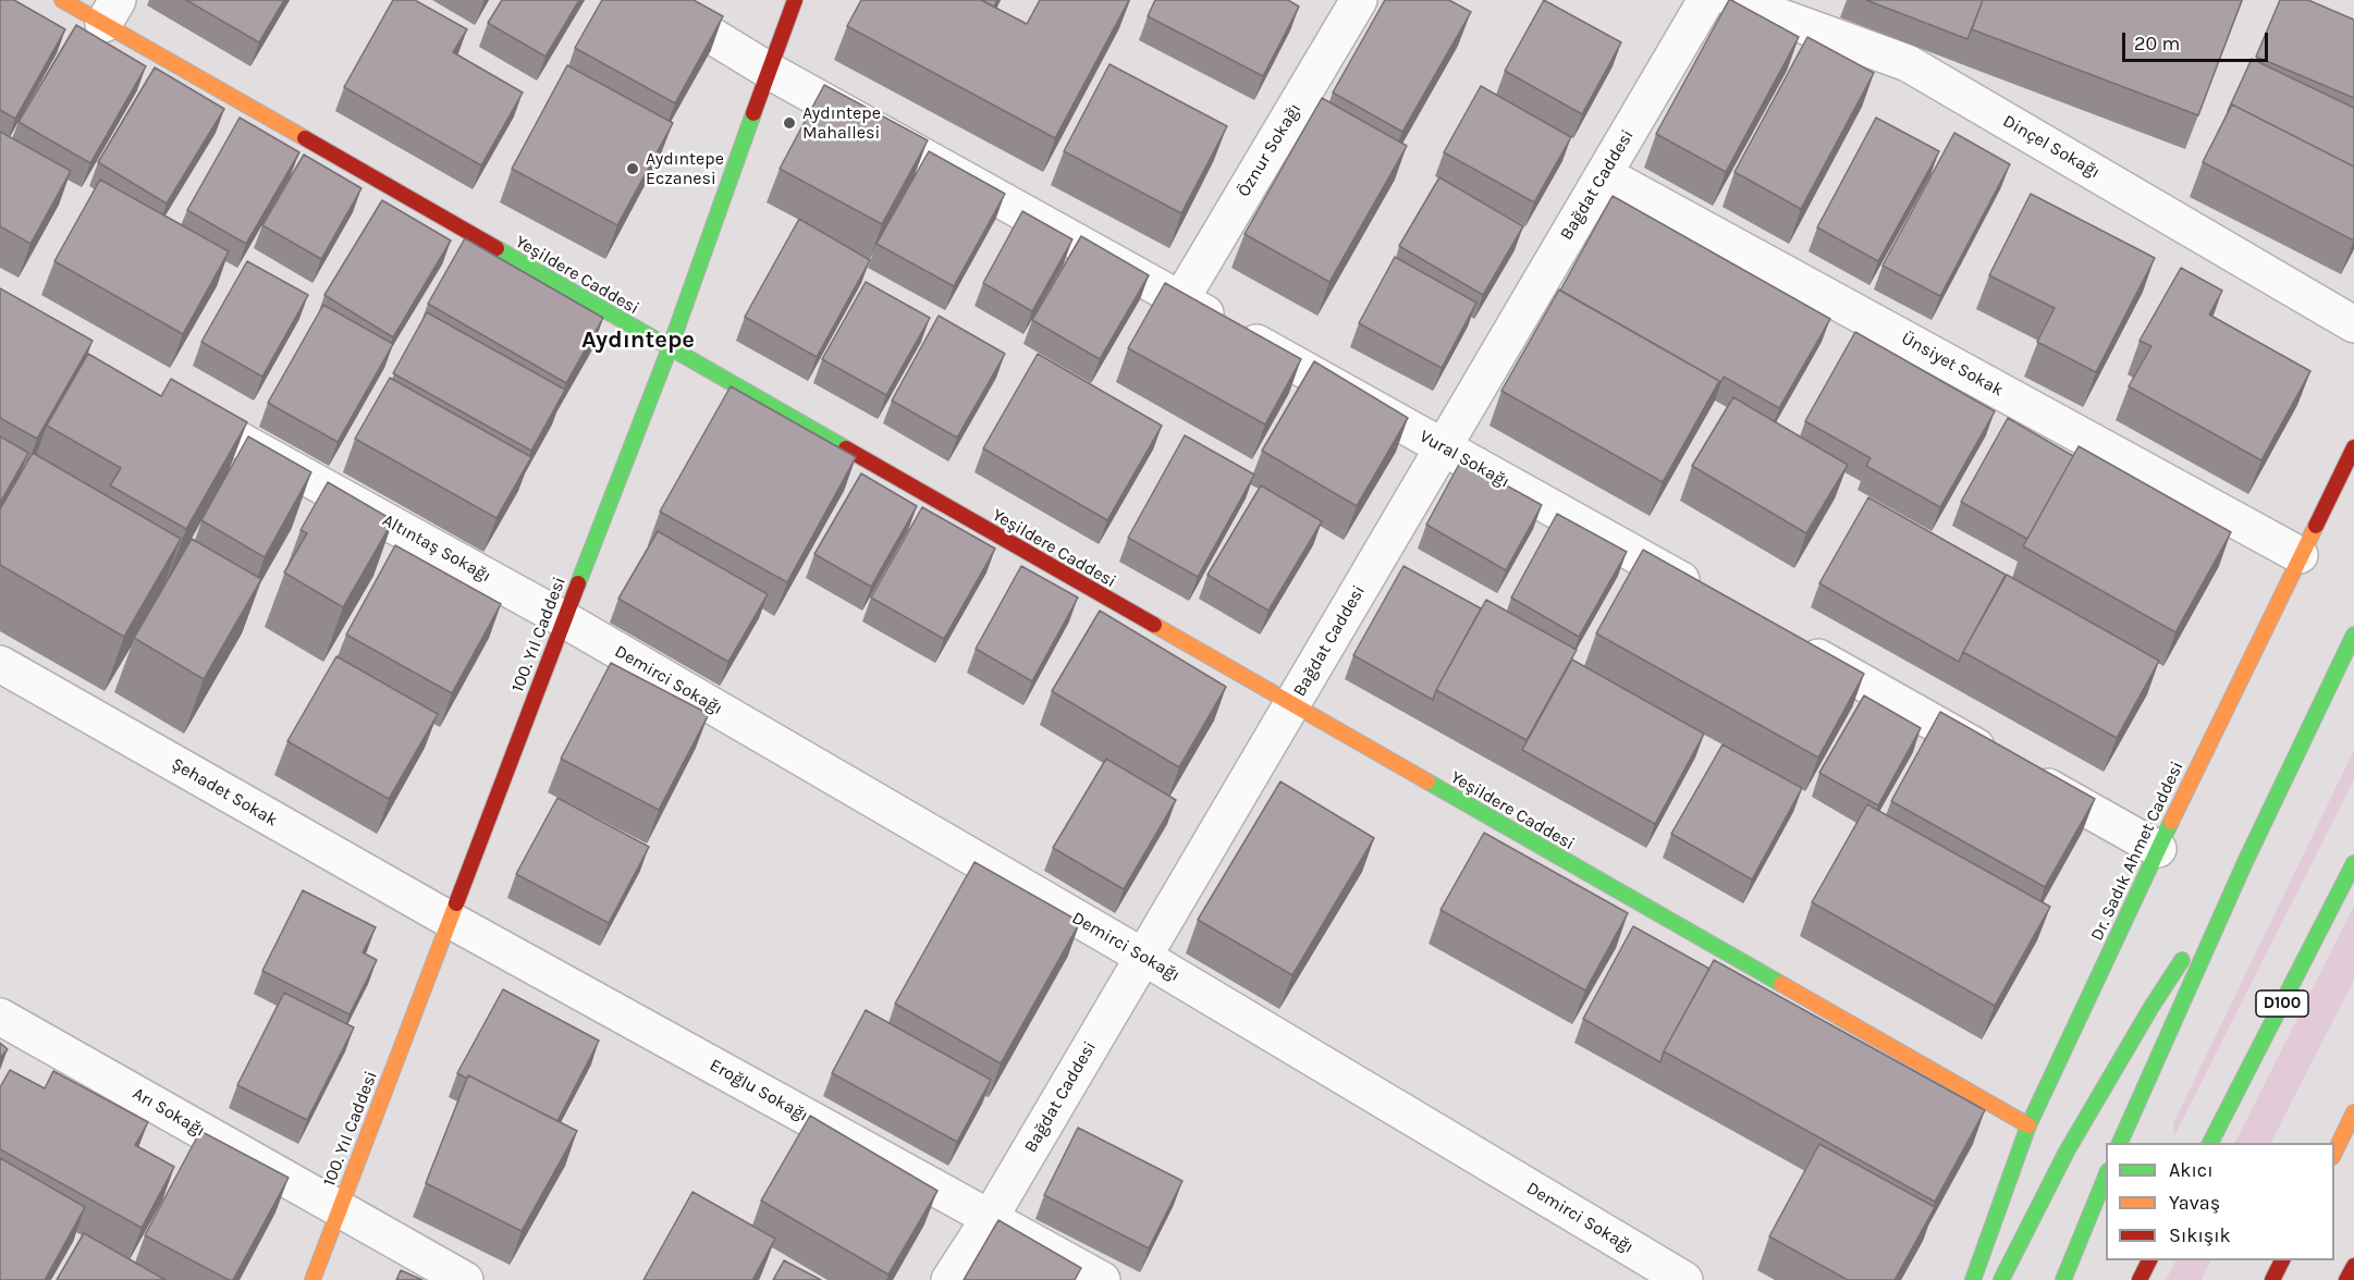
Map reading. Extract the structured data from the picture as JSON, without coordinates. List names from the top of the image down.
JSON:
{
  "streets": {
    "main road": [
      "Yeşildere Caddesi",
      "100. Yıl Caddesi",
      "Dr. Sadık Ahmet Caddesi",
      "D100"
    ],
    "street": [
      "Dinçel Sokağı",
      "Öznur Sokağı",
      "Bağdat Caddesi",
      "Ünsiyet Sokak",
      "Vural Sokağı",
      "Altıntaş Sokağı",
      "Demirci Sokağı",
      "Şehadet Sokak",
      "Eroğlu Sokağı",
      "Arı Sokağı"
    ]
  },
  "crossings": [
    ["Öznur Sokağı", "Vural Sokağı"],
    ["Bağdat Caddesi", "Yeşildere Caddesi"],
    ["Bağdat Caddesi", "Ünsiyet Sokak"],
    ["Bağdat Caddesi", "Vural Sokağı"],
    ["Bağdat Caddesi", "Demirci Sokağı"],
    ["Bağdat Caddesi", "Eroğlu Sokağı"],
    ["Yeşildere Caddesi", "100. Yıl Caddesi"],
    ["Yeşildere Caddesi", "Dr. Sadık Ahmet Caddesi"],
    ["Ünsiyet Sokak", "Dr. Sadık Ahmet Caddesi"],
    ["Vural Sokağı", "100. Yıl Caddesi"],
    ["Altıntaş Sokağı", "100. Yıl Caddesi"],
    ["Altıntaş Sokağı", "Demirci Sokağı"],
    ["100. Yıl Caddesi", "Demirci Sokağı"],
    ["100. Yıl Caddesi", "Şehadet Sokak"],
    ["100. Yıl Caddesi", "Eroğlu Sokağı"],
    ["100. Yıl Caddesi", "Arı Sokağı"],
    ["Şehadet Sokak", "Eroğlu Sokağı"]
  ],
  "districts": ["Aydıntepe"],
  "places": ["Aydıntepe Mahallesi", "Aydıntepe Eczanesi"],
  "legend": ["Akıcı", "Yavaş", "Sıkışık"],
  "scale_bar": "20 m"
}
